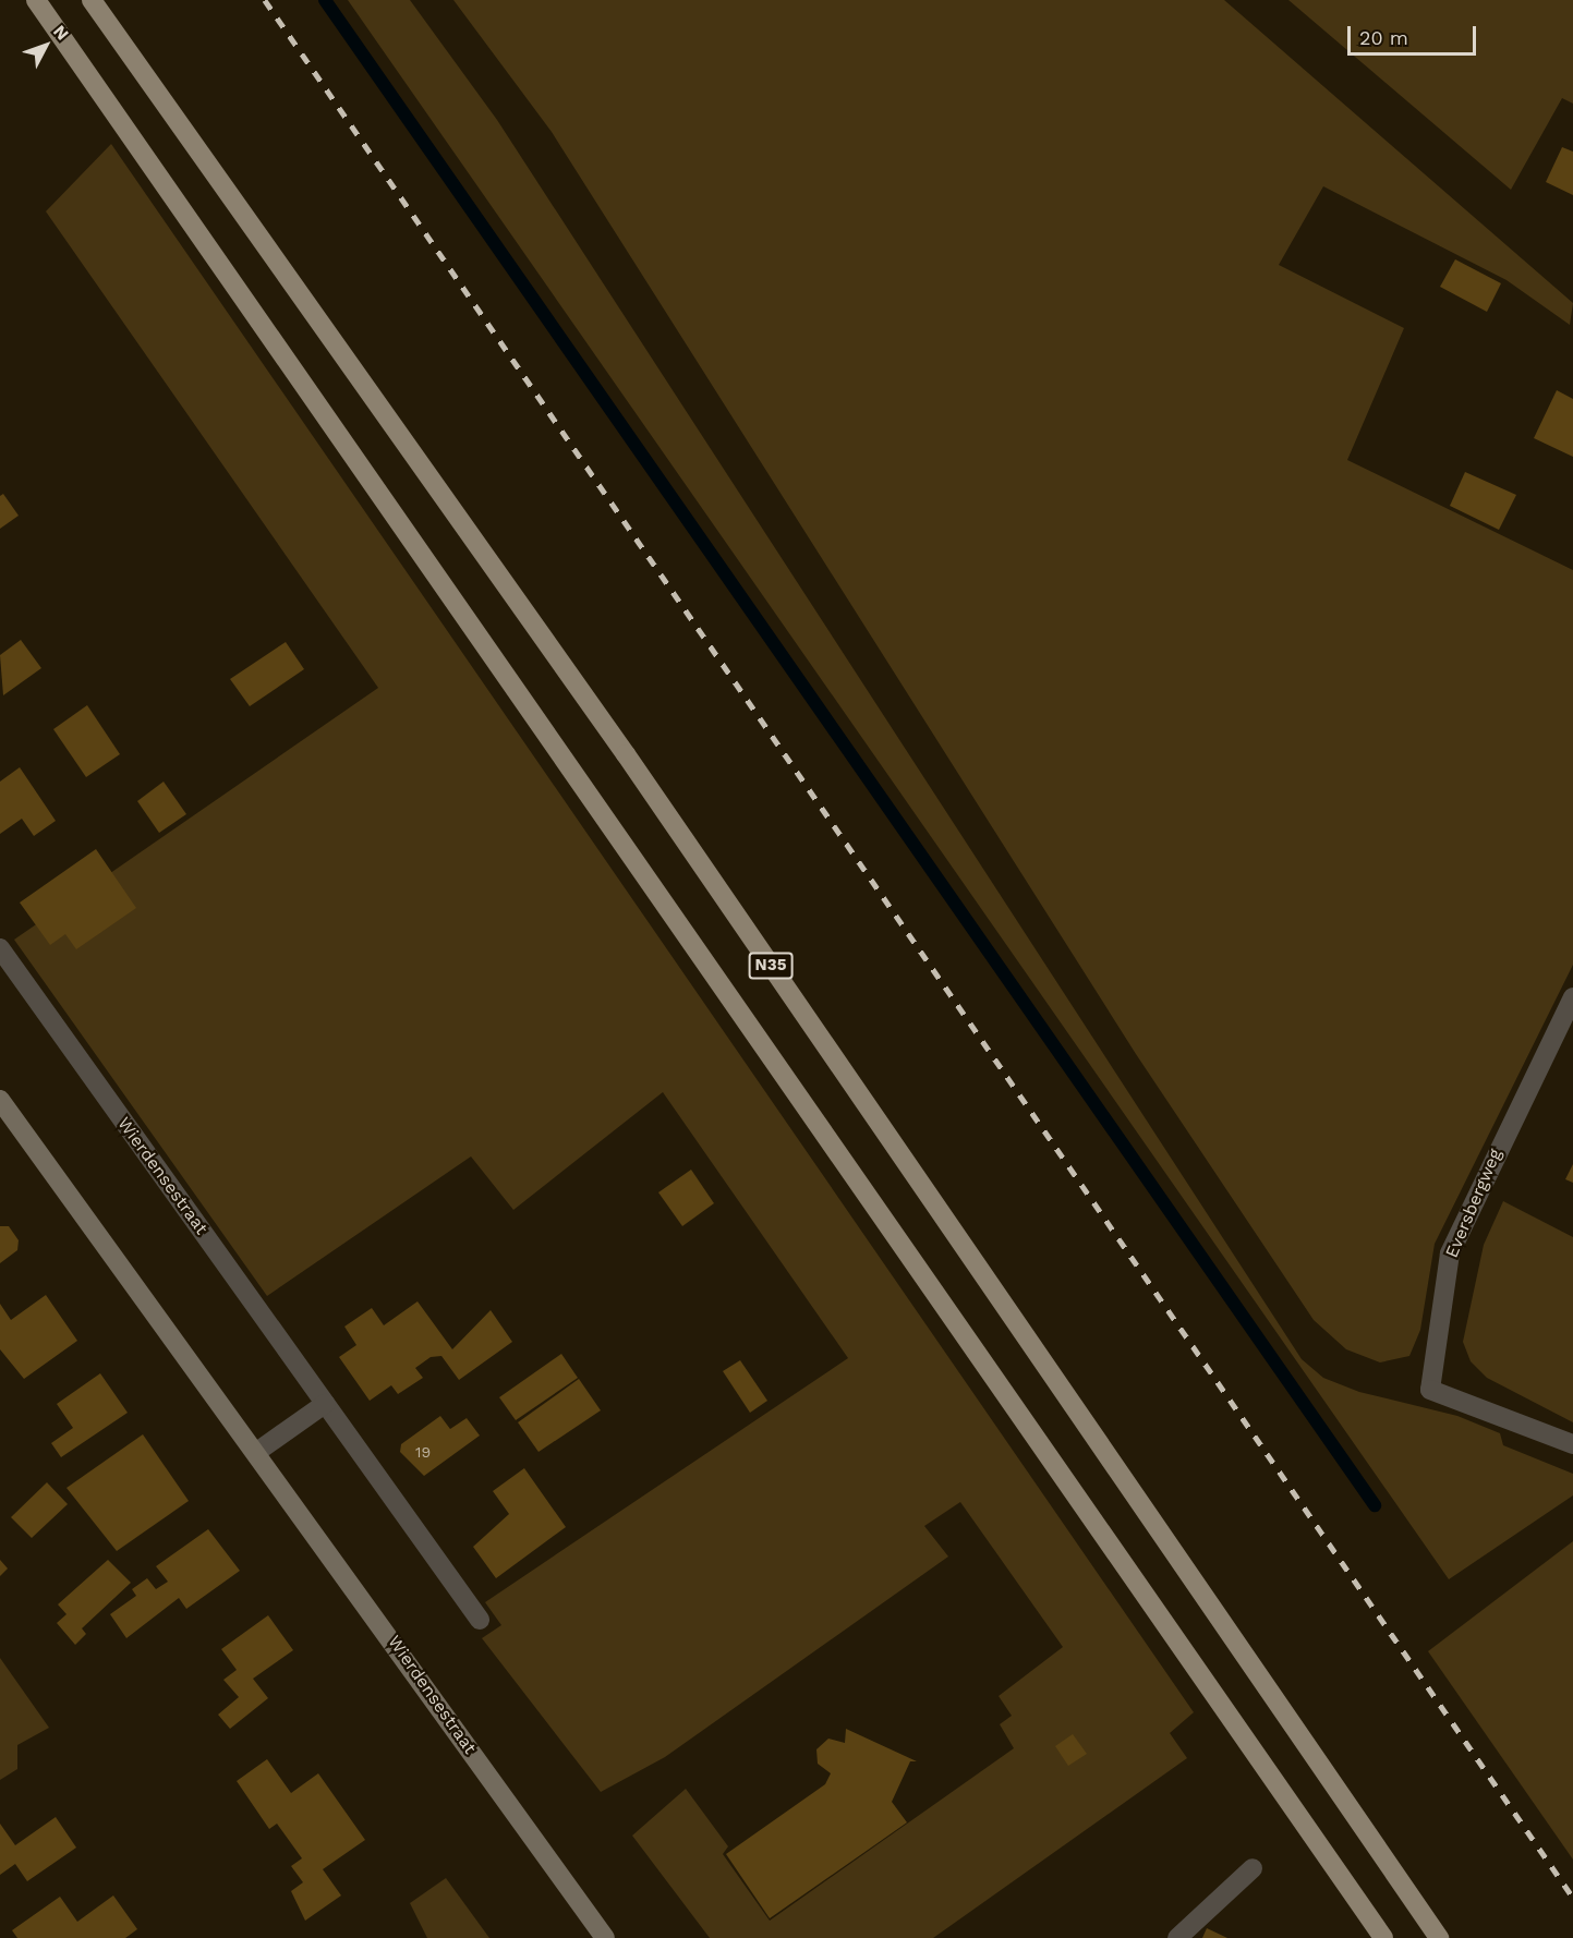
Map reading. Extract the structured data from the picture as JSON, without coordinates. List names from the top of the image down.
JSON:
{
  "streets": {
    "main road": ["N35"],
    "street": ["Wierdensestraat", "Eversbergweg"]
  },
  "house_numbers": ["19"],
  "scale_bar": "20 m",
  "north": "top right"
}
